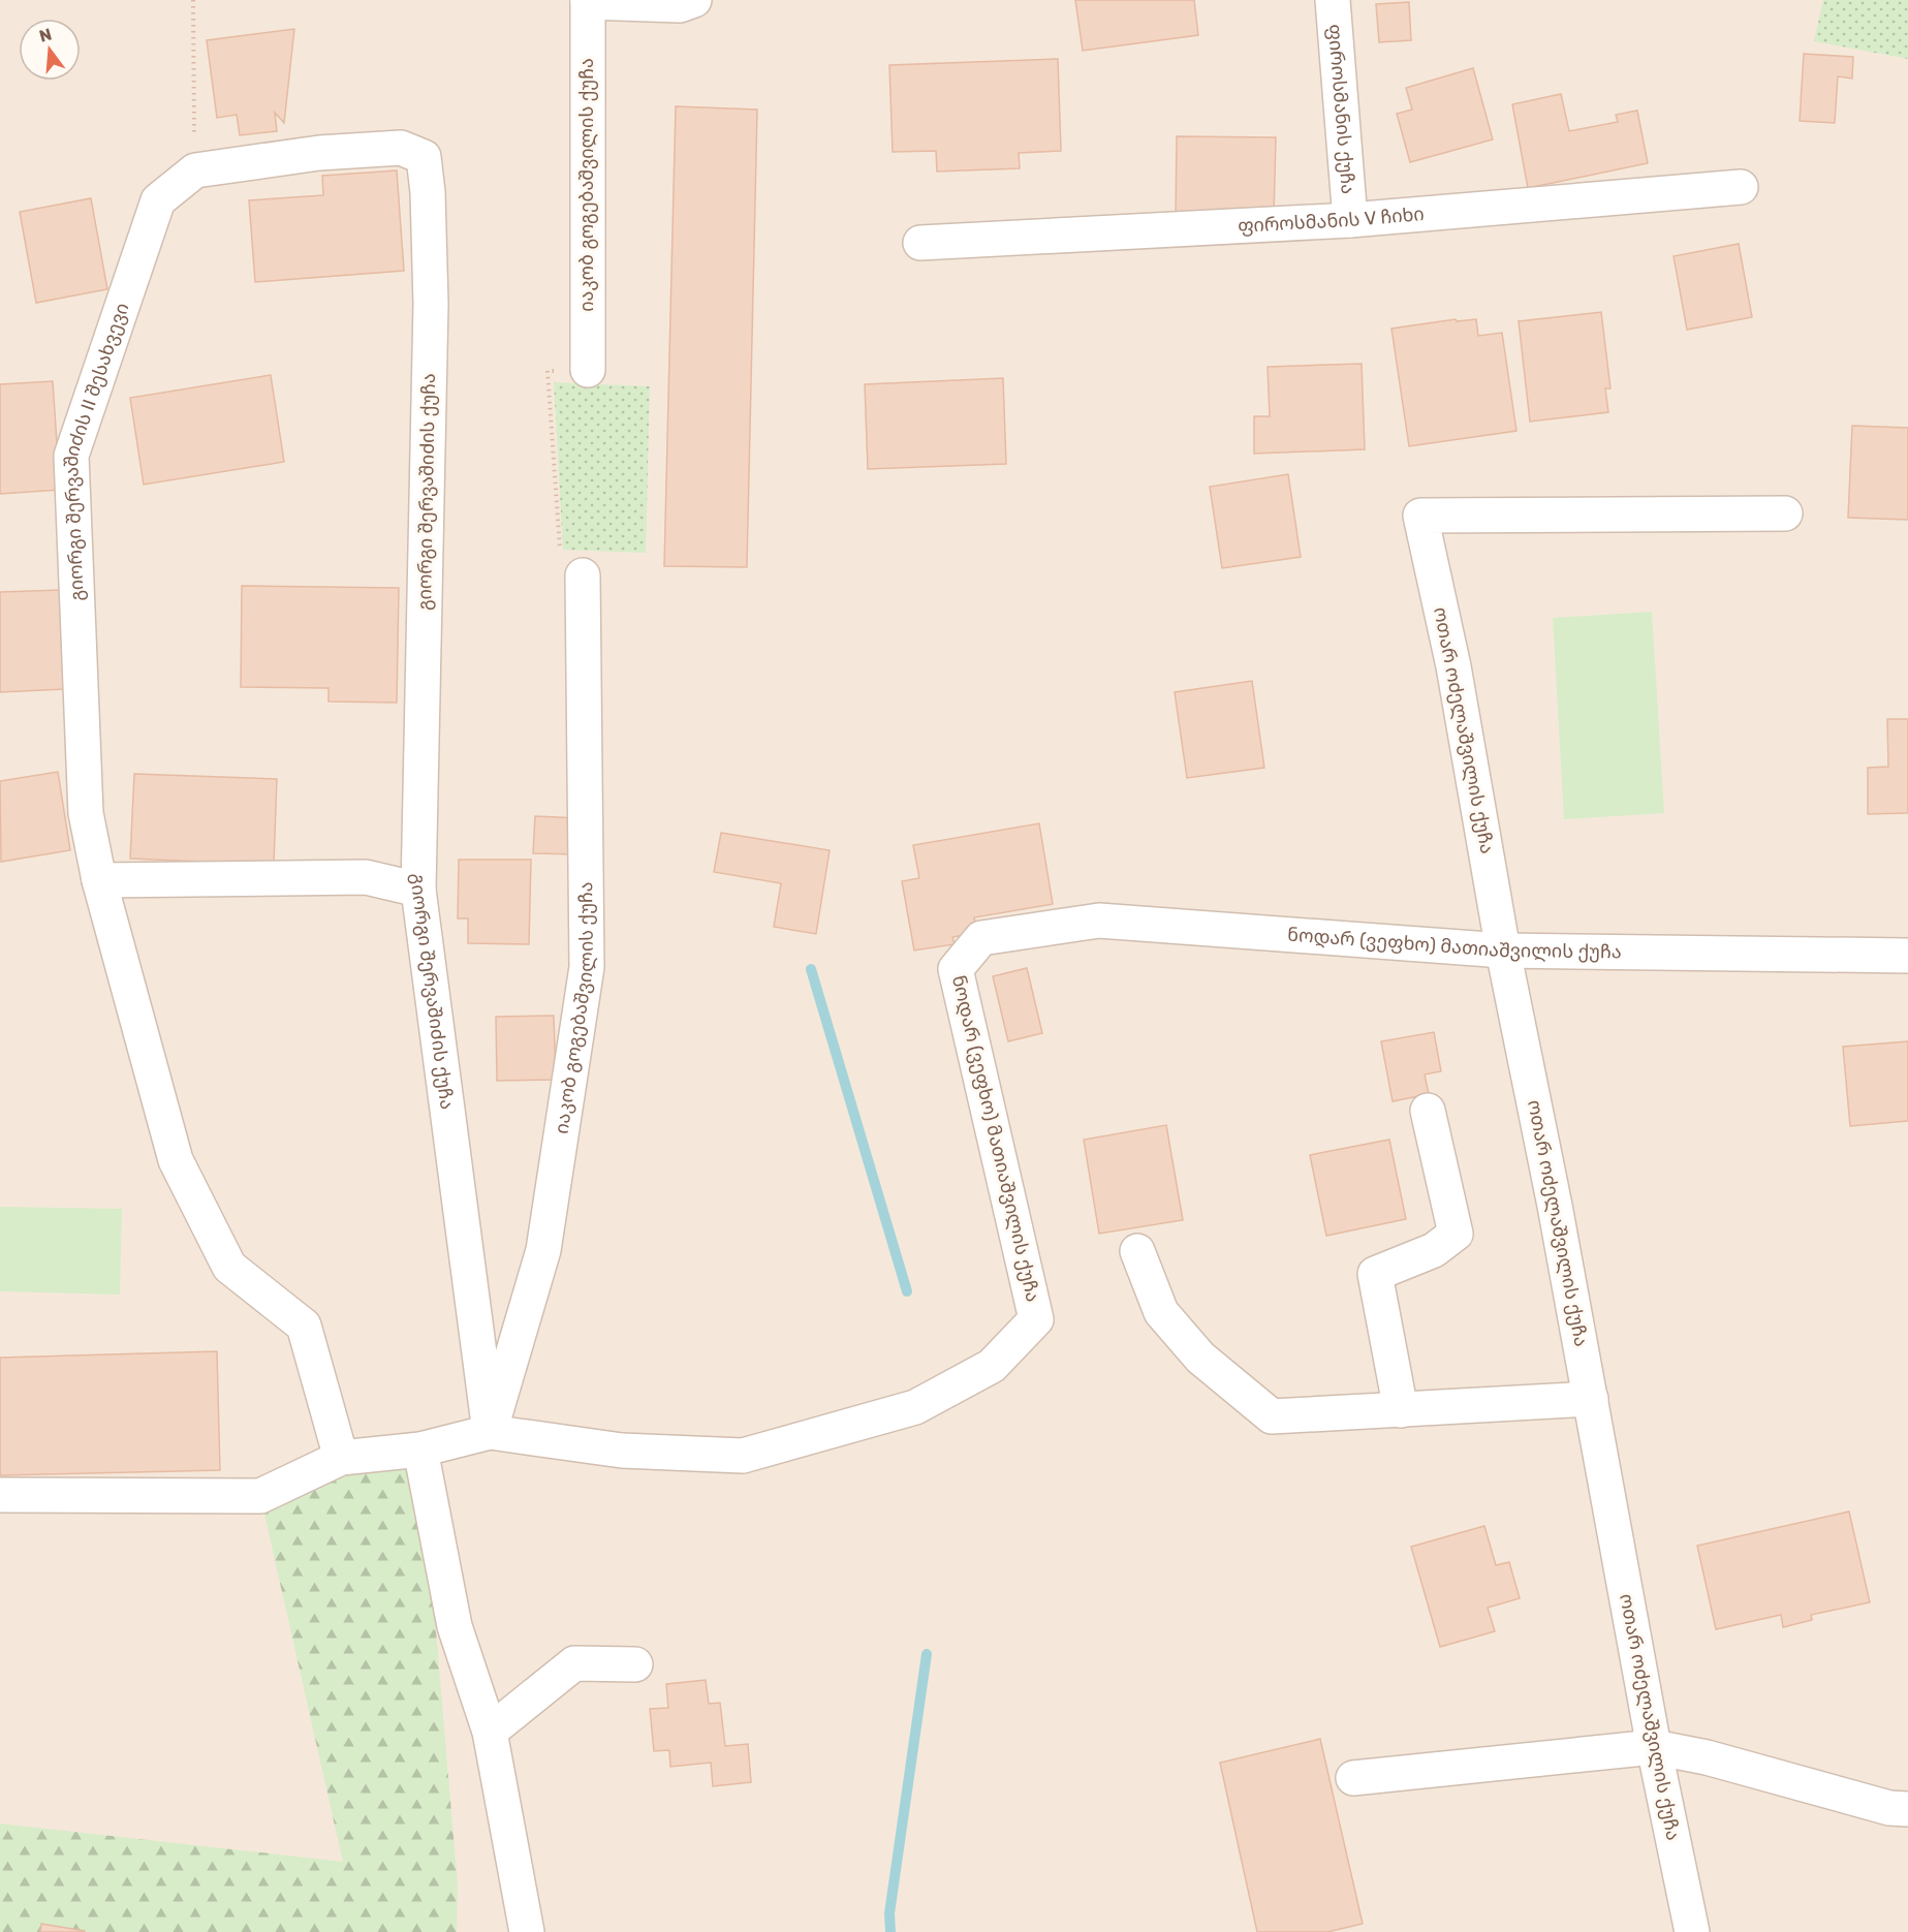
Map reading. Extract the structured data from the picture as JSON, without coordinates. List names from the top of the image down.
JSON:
{
  "streets": {
    "street": [
      "ფიროსმანის ქუჩა",
      "იაკობ გოგებაშვილის ქუჩა",
      "ფიროსმანის V ჩიხი",
      "გიორგი შერვაშიძის II შესახვევი",
      "გიორგი შერვაშიძის ქუჩა",
      "ოთარ ოძელაშვილის ქუჩა",
      "ნოდარ (ვეფხო) მათიაშვილის ქუჩა"
    ]
  },
  "crossings": [
    ["ფიროსმანის ქუჩა", "ფიროსმანის V ჩიხი"],
    ["იაკობ გოგებაშვილის ქუჩა", "გიორგი შერვაშიძის ქუჩა"],
    ["იაკობ გოგებაშვილის ქუჩა", "ნოდარ (ვეფხო) მათიაშვილის ქუჩა"],
    ["გიორგი შერვაშიძის II შესახვევი", "გიორგი შერვაშიძის ქუჩა"],
    ["გიორგი შერვაშიძის ქუჩა", "ნოდარ (ვეფხო) მათიაშვილის ქუჩა"],
    ["ოთარ ოძელაშვილის ქუჩა", "ნოდარ (ვეფხო) მათიაშვილის ქუჩა"]
  ],
  "north": "top"
}
